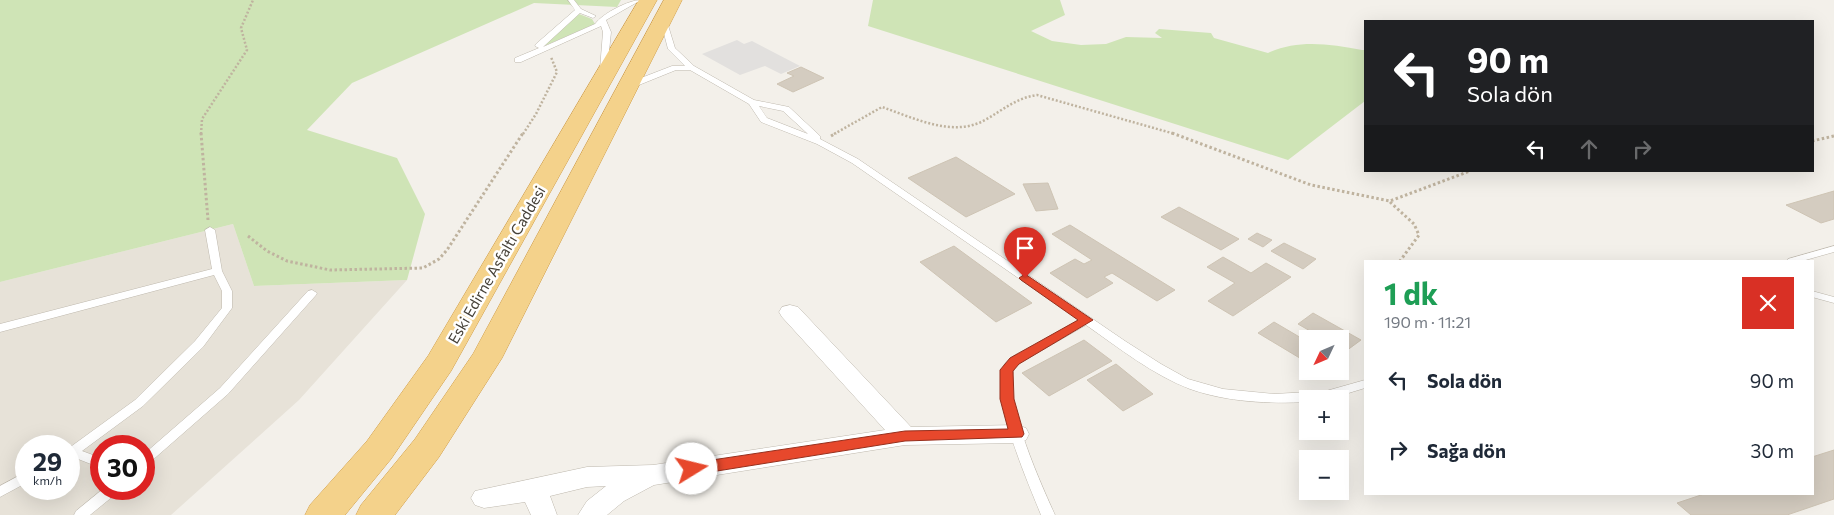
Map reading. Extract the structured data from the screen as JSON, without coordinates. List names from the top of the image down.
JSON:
{
  "streets": {
    "highway": ["Eski Edirne Asfaltı Caddesi"]
  },
  "north": "bottom left",
  "page": {
    "turn": ["90 m", "Sola dön"],
    "heading": ["1 dk", "190 m · 11:21"],
    "map_buttons": ["+", "−"],
    "list": [
      {
        "name": "Sola dön",
        "value": "90 m"
      },
      {
        "name": "Sağa dön",
        "value": "30 m"
      }
    ],
    "speed": "29 km/h",
    "limit": "30"
  }
}
